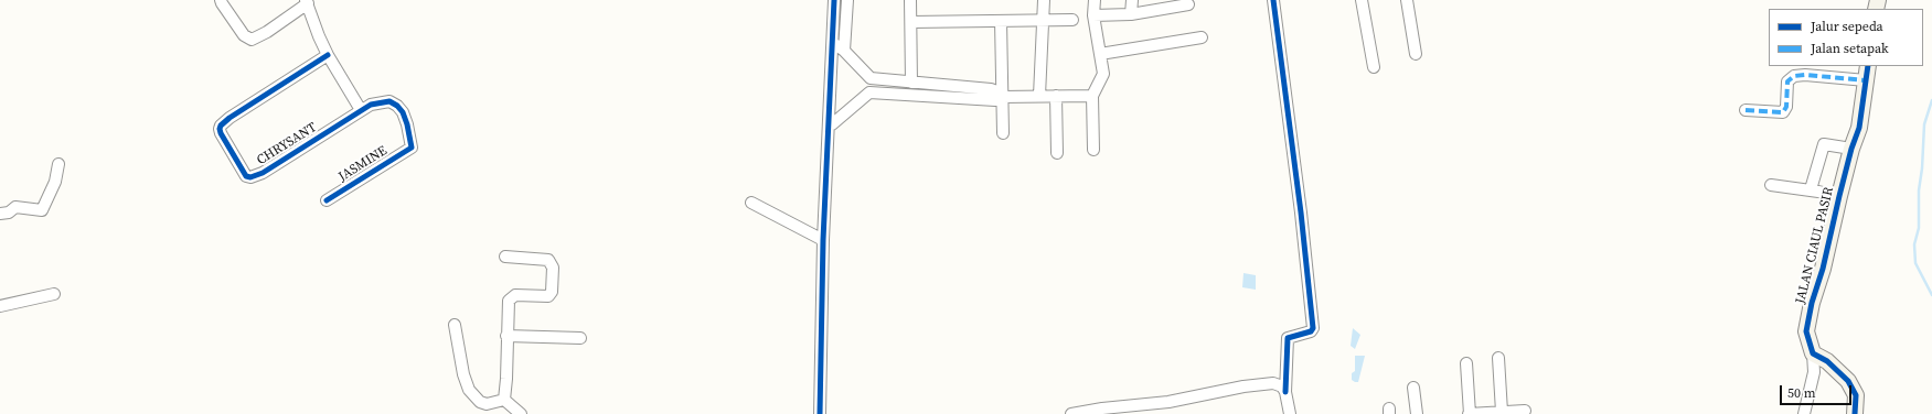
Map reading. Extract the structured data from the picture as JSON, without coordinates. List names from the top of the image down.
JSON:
{
  "streets": {
    "street": ["CHRYSANT", "JASMINE", "JALAN CIAUL PASIR"]
  },
  "crossings": [
    ["CHRYSANT", "JASMINE"]
  ],
  "legend": ["Jalur sepeda", "Jalan setapak"],
  "scale_bar": "50 m"
}
